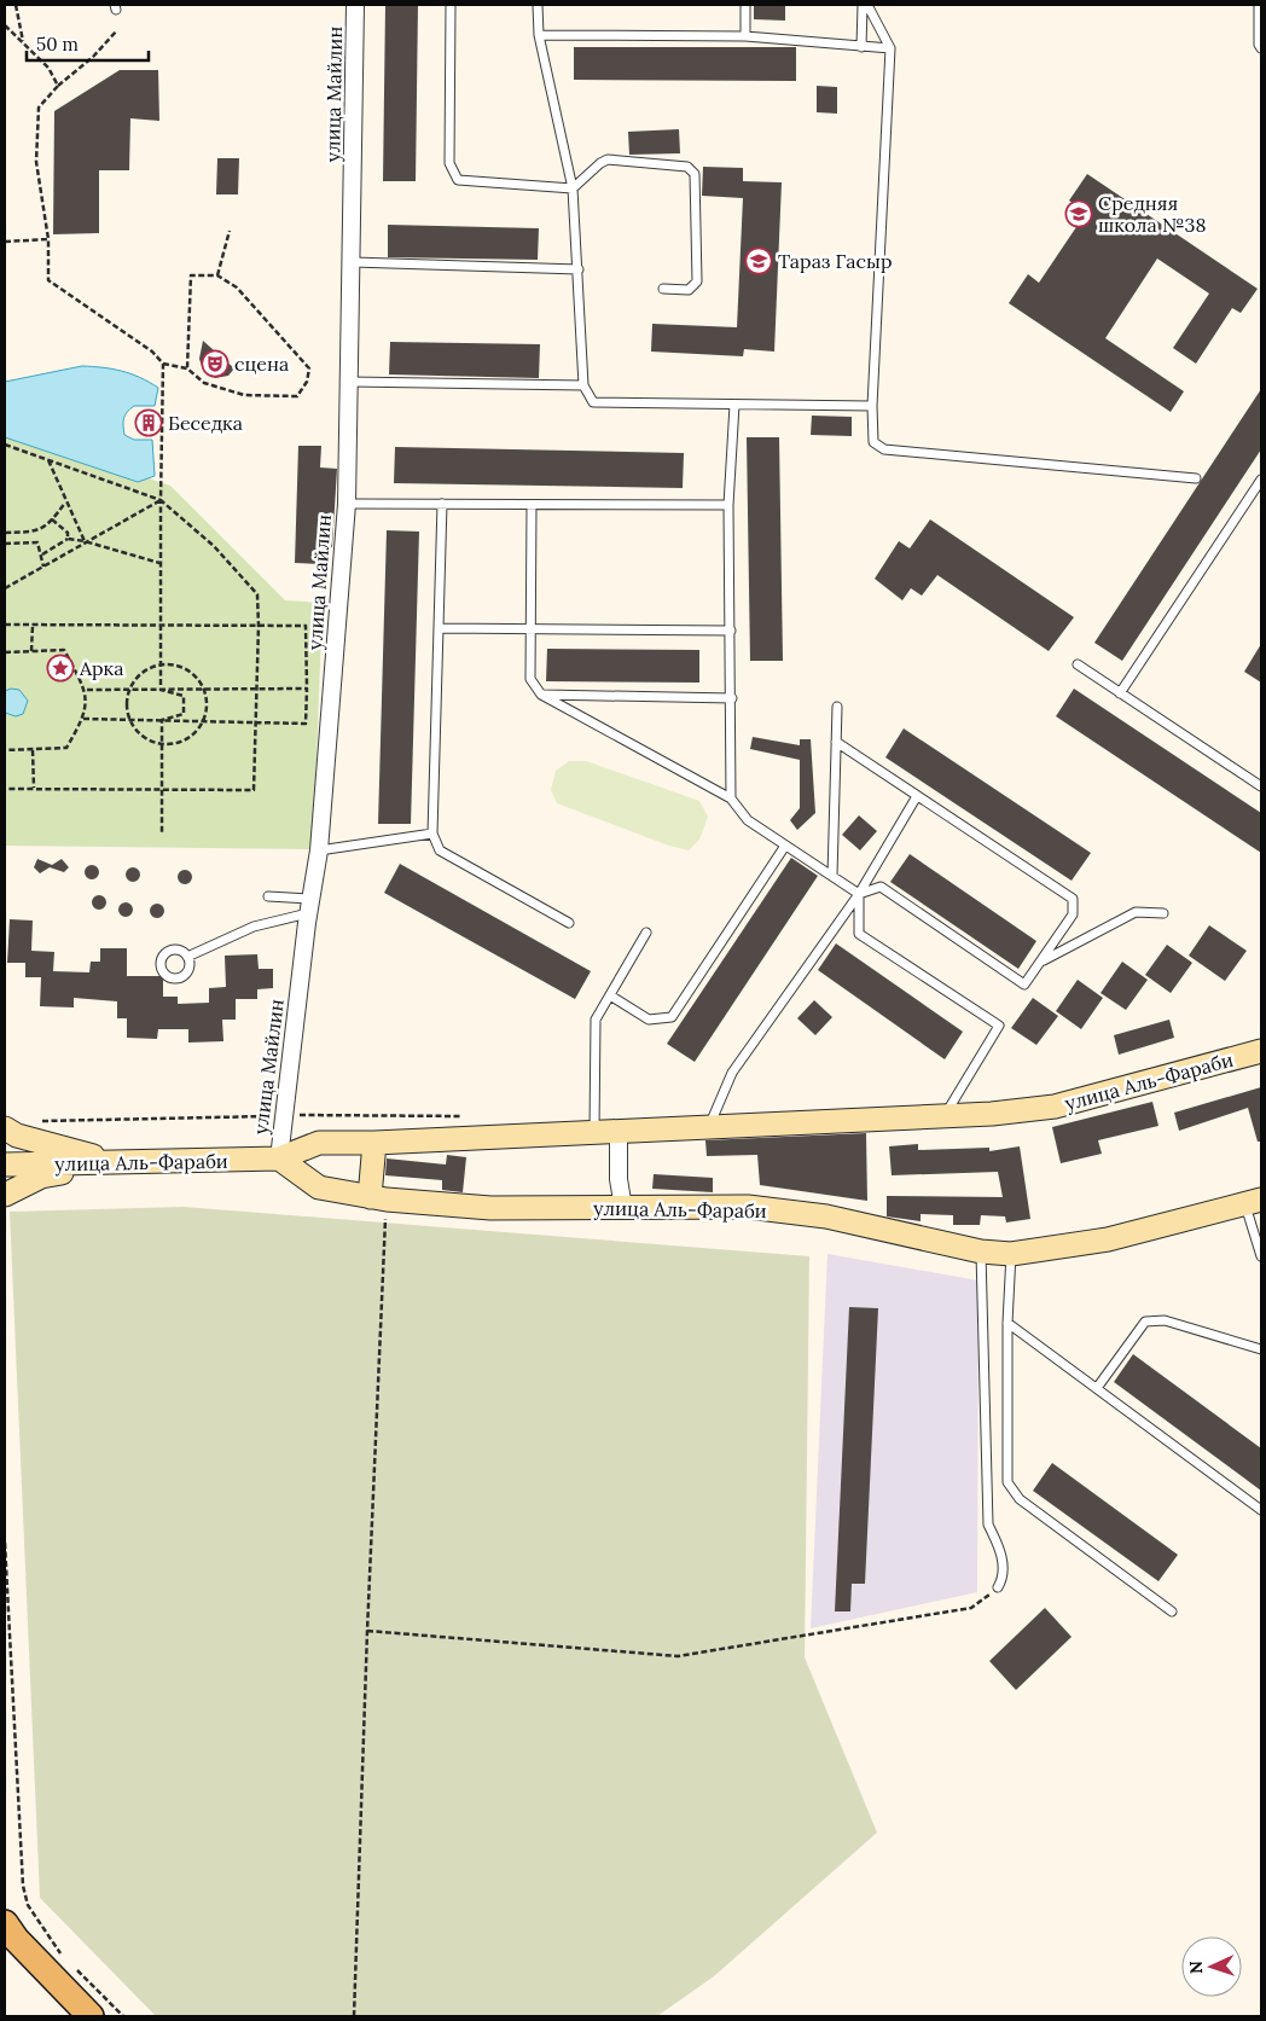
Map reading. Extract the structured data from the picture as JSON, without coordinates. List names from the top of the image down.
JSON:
{
  "streets": {
    "main road": ["улица Аль-Фараби"],
    "street": ["улица Майлин"]
  },
  "crossings": [
    ["улица Майлин", "улица Аль-Фараби"]
  ],
  "places": {
    "school or university": ["Средняя школа №38", "Тараз Гасыр"],
    "theatre": ["сцена"],
    "building": ["Беседка"],
    "place": ["Арка"]
  },
  "scale_bar": "50 m",
  "north": "left"
}
